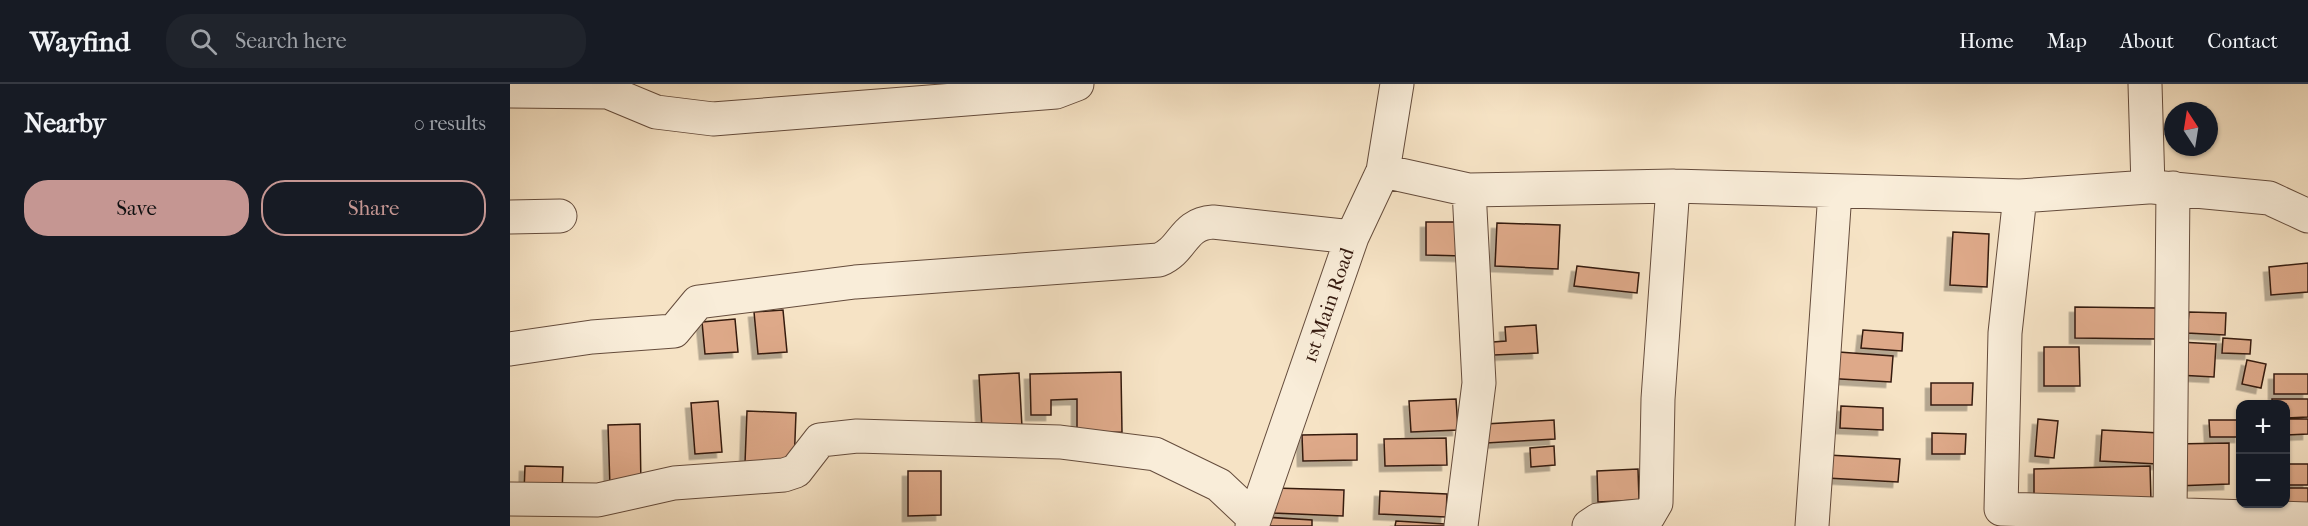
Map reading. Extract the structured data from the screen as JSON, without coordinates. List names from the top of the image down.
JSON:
{
  "streets": {
    "street": ["1st Main Road"]
  },
  "north": "top",
  "page": {
    "header": "Wayfind",
    "search": "Search here",
    "nav": [
      "Home",
      "Map",
      "About",
      "Contact"
    ],
    "heading": ["Nearby", "0 results"],
    "buttons": ["Save", "Share"],
    "map_buttons": ["+", "−"]
  }
}
